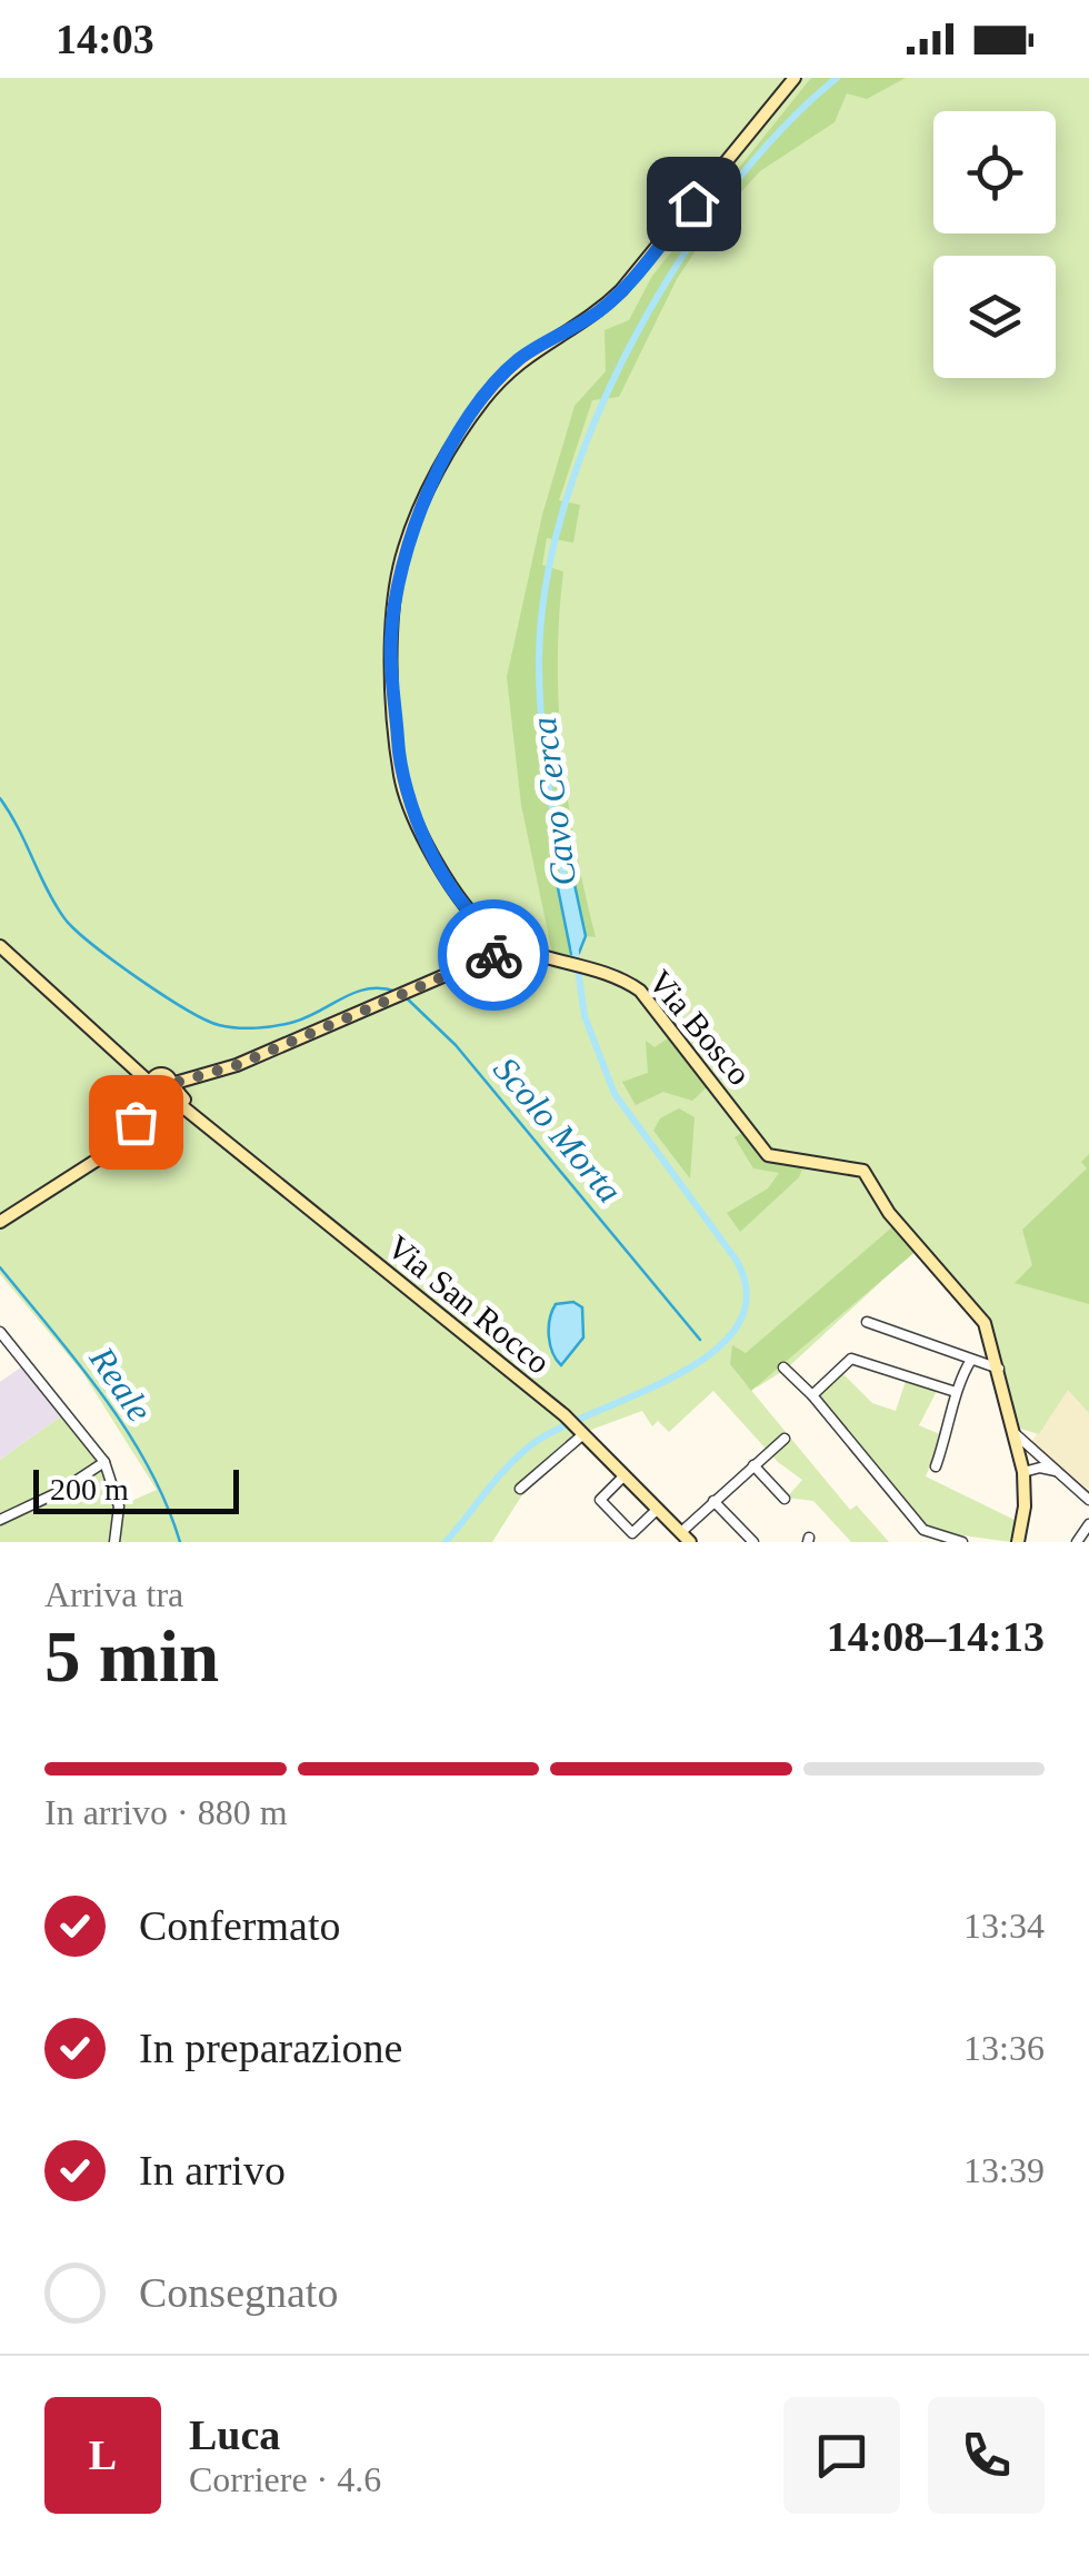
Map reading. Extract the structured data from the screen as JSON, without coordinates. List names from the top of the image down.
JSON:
{
  "streets": {
    "street": ["Via Bosco", "Via San Rocco"]
  },
  "water": ["Cavo Cerca", "Scolo Morta", "Reale"],
  "scale_bar": "200 m",
  "page": {
    "status": "14:03",
    "scale": "200 m",
    "heading": ["5 min", "Arriva tra", "14:08–14:13"],
    "panel": ["Luca", "Corriere · 4.6"],
    "bar": "In arrivo · 880 m",
    "list": [
      ["Confermato", "13:34"],
      ["In preparazione", "13:36"],
      ["In arrivo", "13:39"],
      "Consegnato"
    ],
    "round": "L"
  }
}
